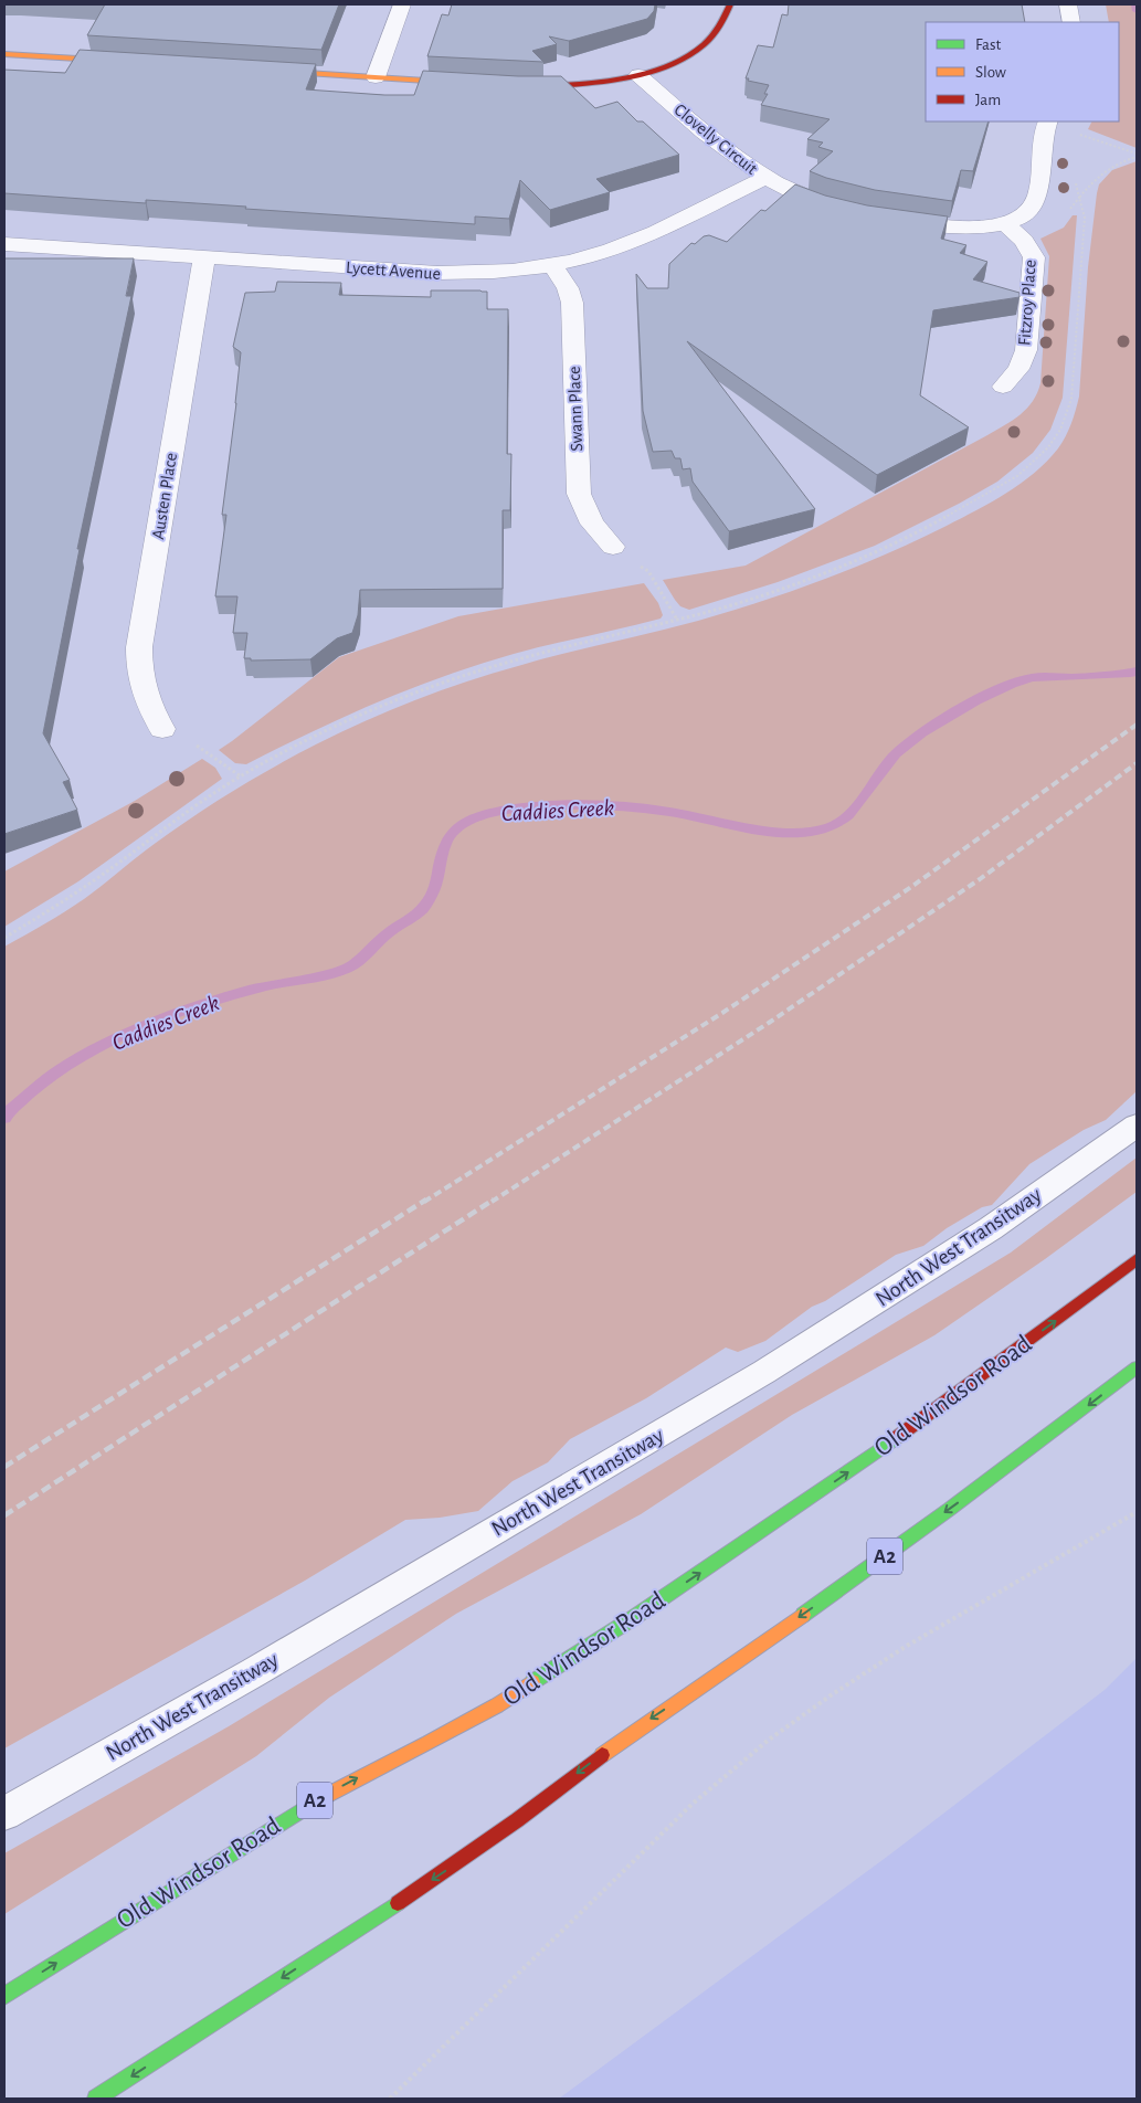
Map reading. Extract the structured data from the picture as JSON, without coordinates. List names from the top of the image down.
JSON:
{
  "streets": {
    "main road": ["Old Windsor Road", "A2"],
    "street": [
      "Clovelly Circuit",
      "Lycett Avenue",
      "Fitzroy Place",
      "Swann Place",
      "Austen Place"
    ],
    "lane": ["North West Transitway"]
  },
  "crossings": [
    ["Clovelly Circuit", "Lycett Avenue"],
    ["Lycett Avenue", "Swann Place"],
    ["Lycett Avenue", "Austen Place"]
  ],
  "water": ["Caddies Creek"],
  "legend": ["Fast", "Slow", "Jam"]
}
